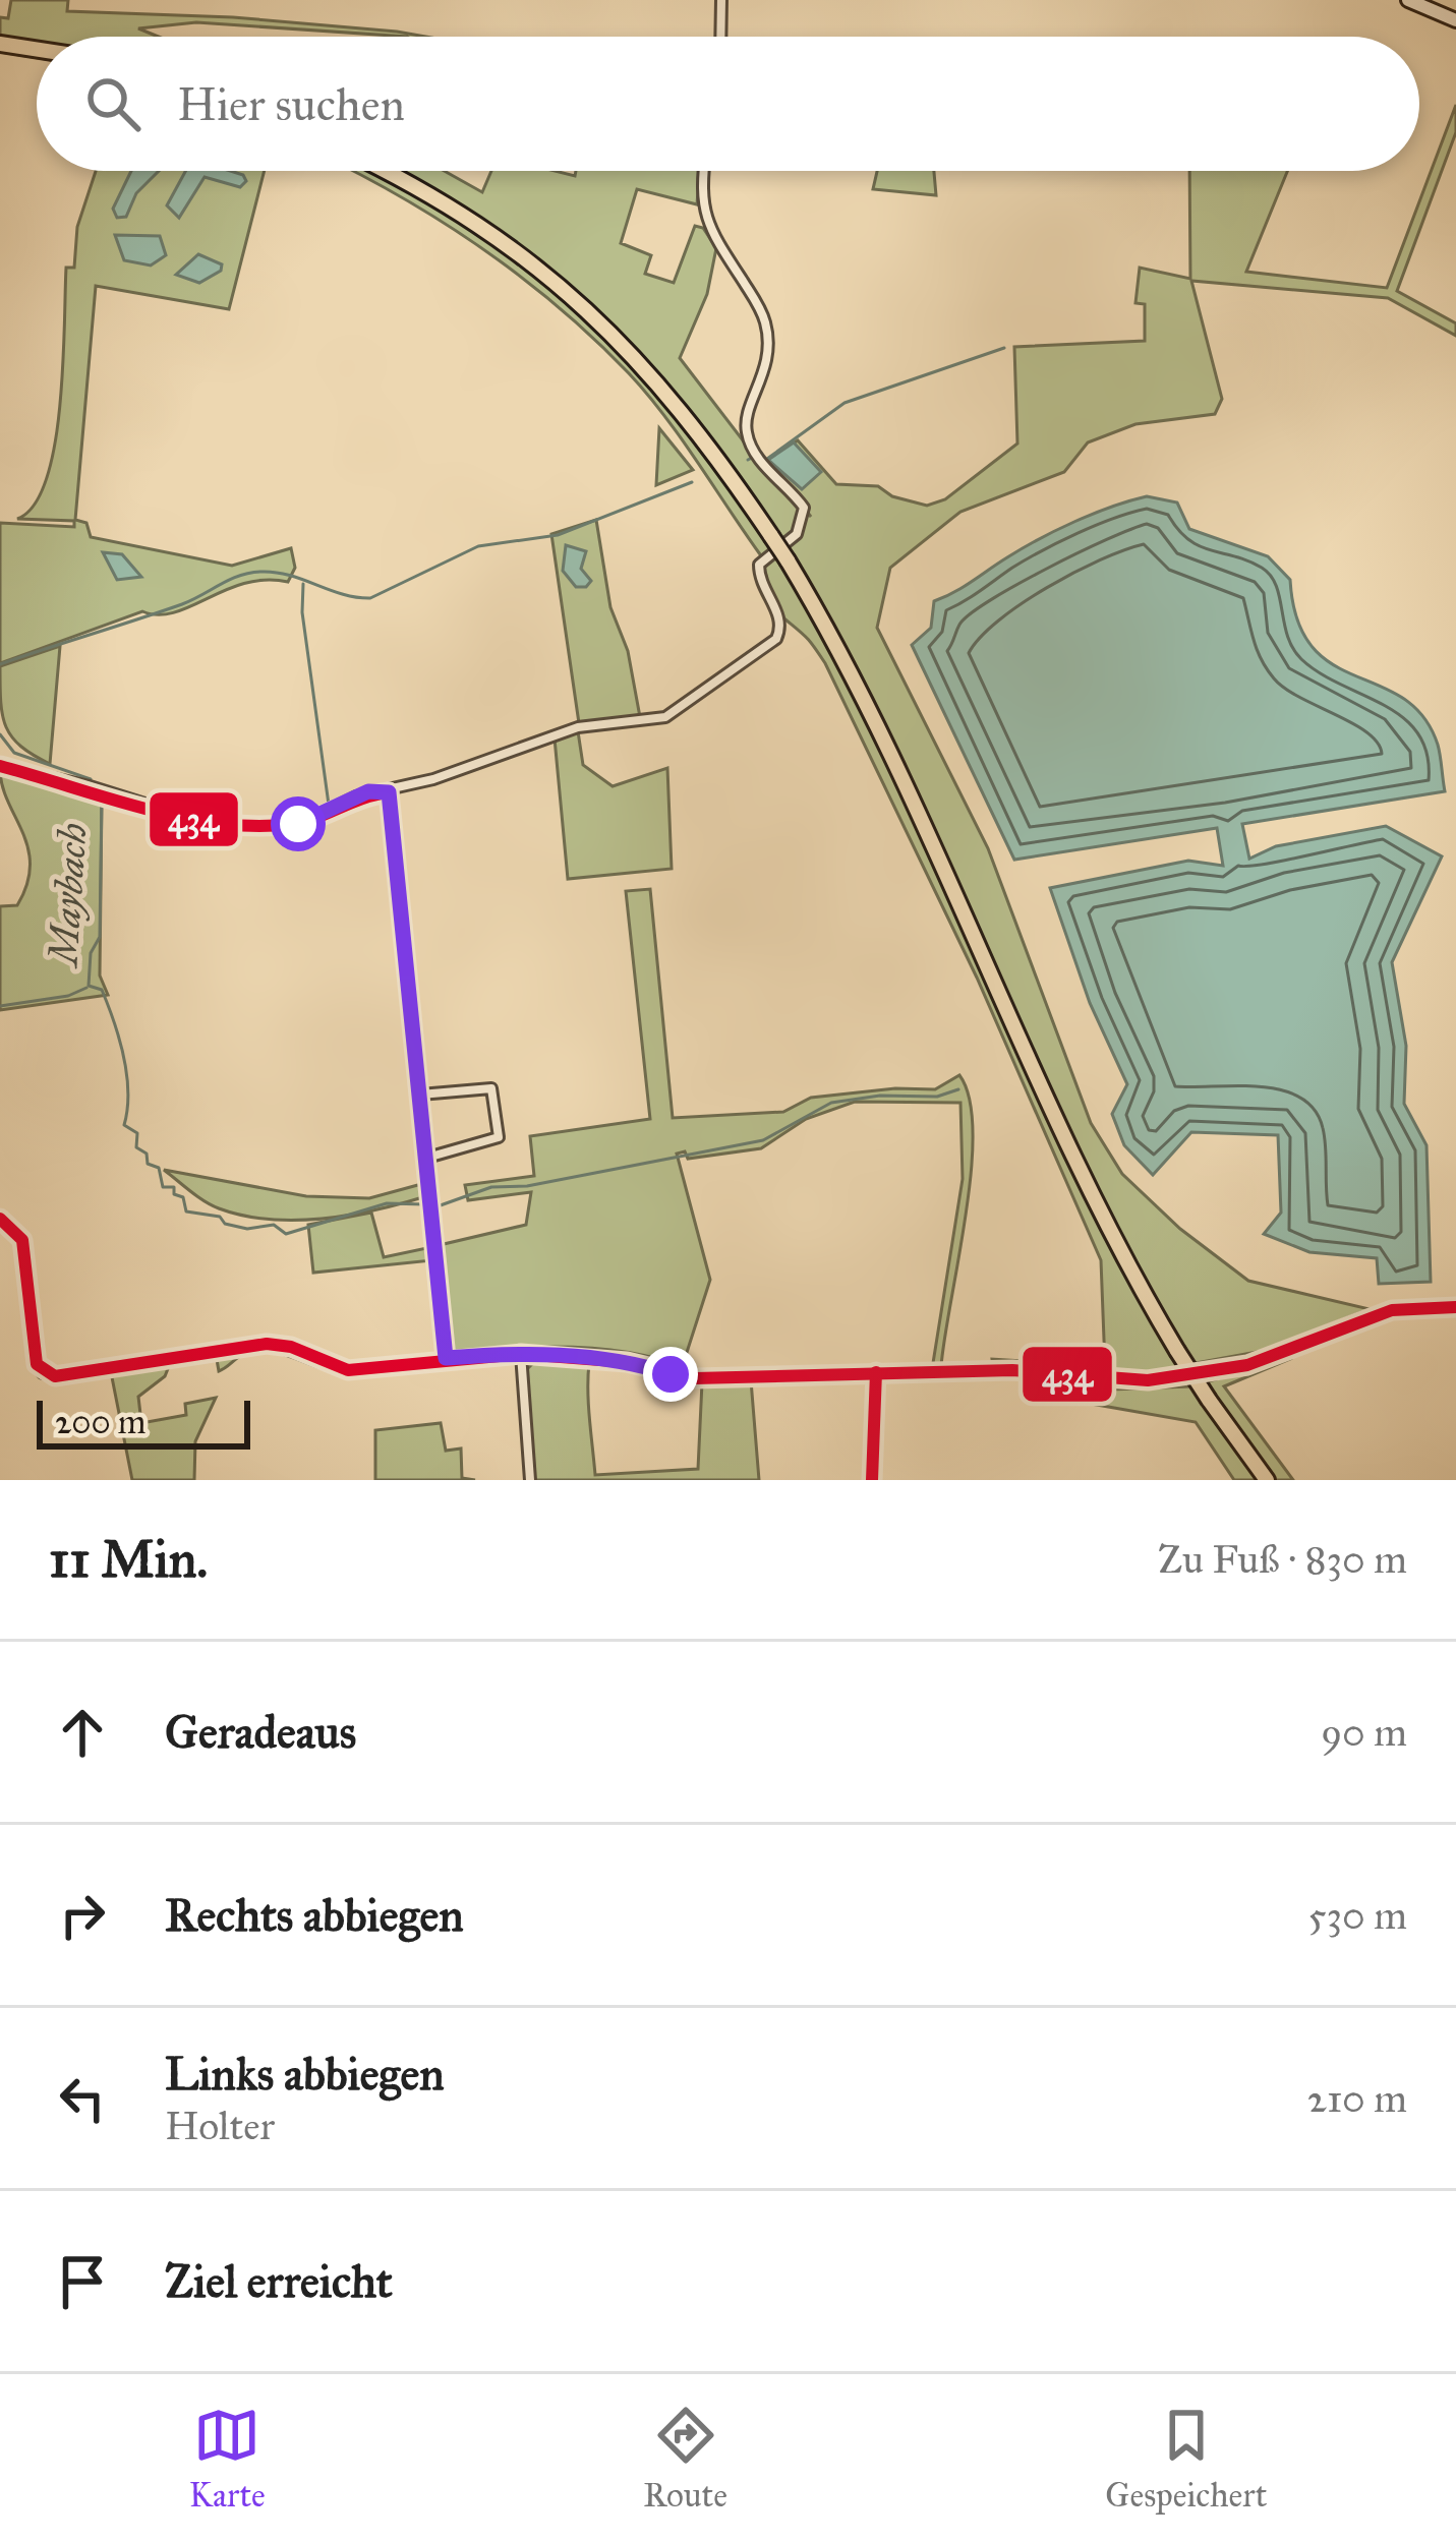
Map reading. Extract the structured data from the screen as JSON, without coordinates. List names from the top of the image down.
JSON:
{
  "water": ["Maybach"],
  "lines": ["transit line 434"],
  "scale_bar": "200 m",
  "page": {
    "search": "Hier suchen",
    "scale": "200 m",
    "heading": ["11 Min.", "Zu Fuß · 830 m"],
    "list": [
      ["Geradeaus", "90 m"],
      ["Rechts abbiegen", "530 m"],
      ["Links abbiegen", "Holter", "210 m"],
      "Ziel erreicht"
    ],
    "nav": ["Karte", "Route", "Gespeichert"]
  }
}
